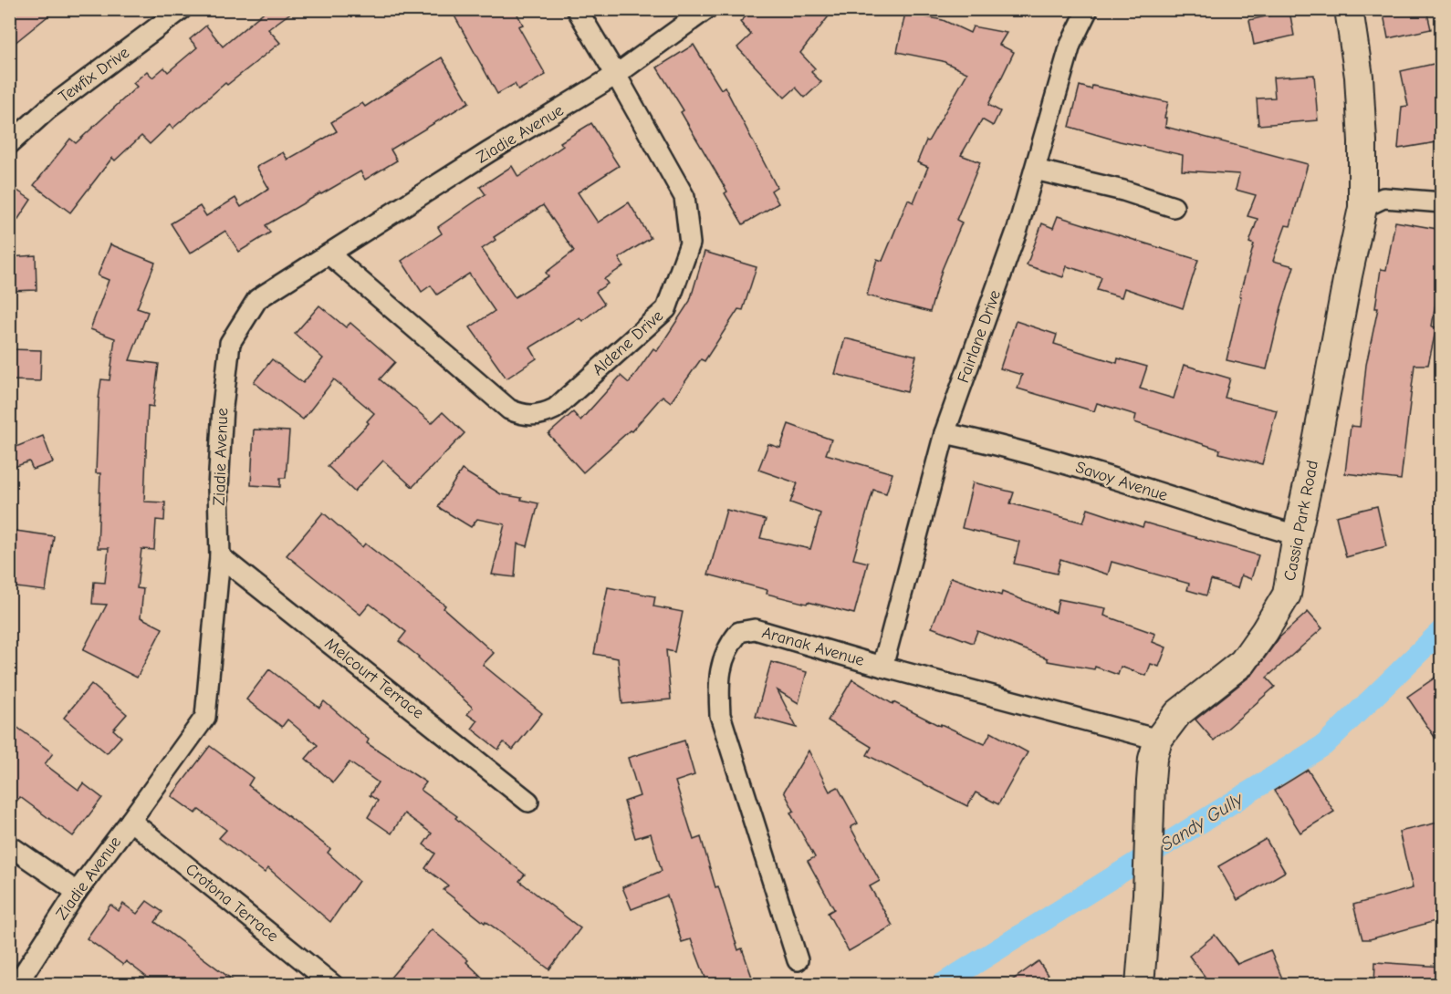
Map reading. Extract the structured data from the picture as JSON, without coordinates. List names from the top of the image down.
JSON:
{
  "streets": {
    "main road": ["Cassia Park Road"],
    "street": [
      "Tewfix Drive",
      "Ziadie Avenue",
      "Fairlane Drive",
      "Aldene Drive",
      "Savoy Avenue",
      "Aranak Avenue",
      "Melcourt Terrace",
      "Crotona Terrace"
    ]
  },
  "crossings": [
    ["Ziadie Avenue", "Aldene Drive"],
    ["Ziadie Avenue", "Melcourt Terrace"],
    ["Ziadie Avenue", "Crotona Terrace"],
    ["Fairlane Drive", "Savoy Avenue"],
    ["Fairlane Drive", "Aranak Avenue"],
    ["Savoy Avenue", "Cassia Park Road"],
    ["Cassia Park Road", "Aranak Avenue"]
  ],
  "water": ["Sandy Gully"]
}
